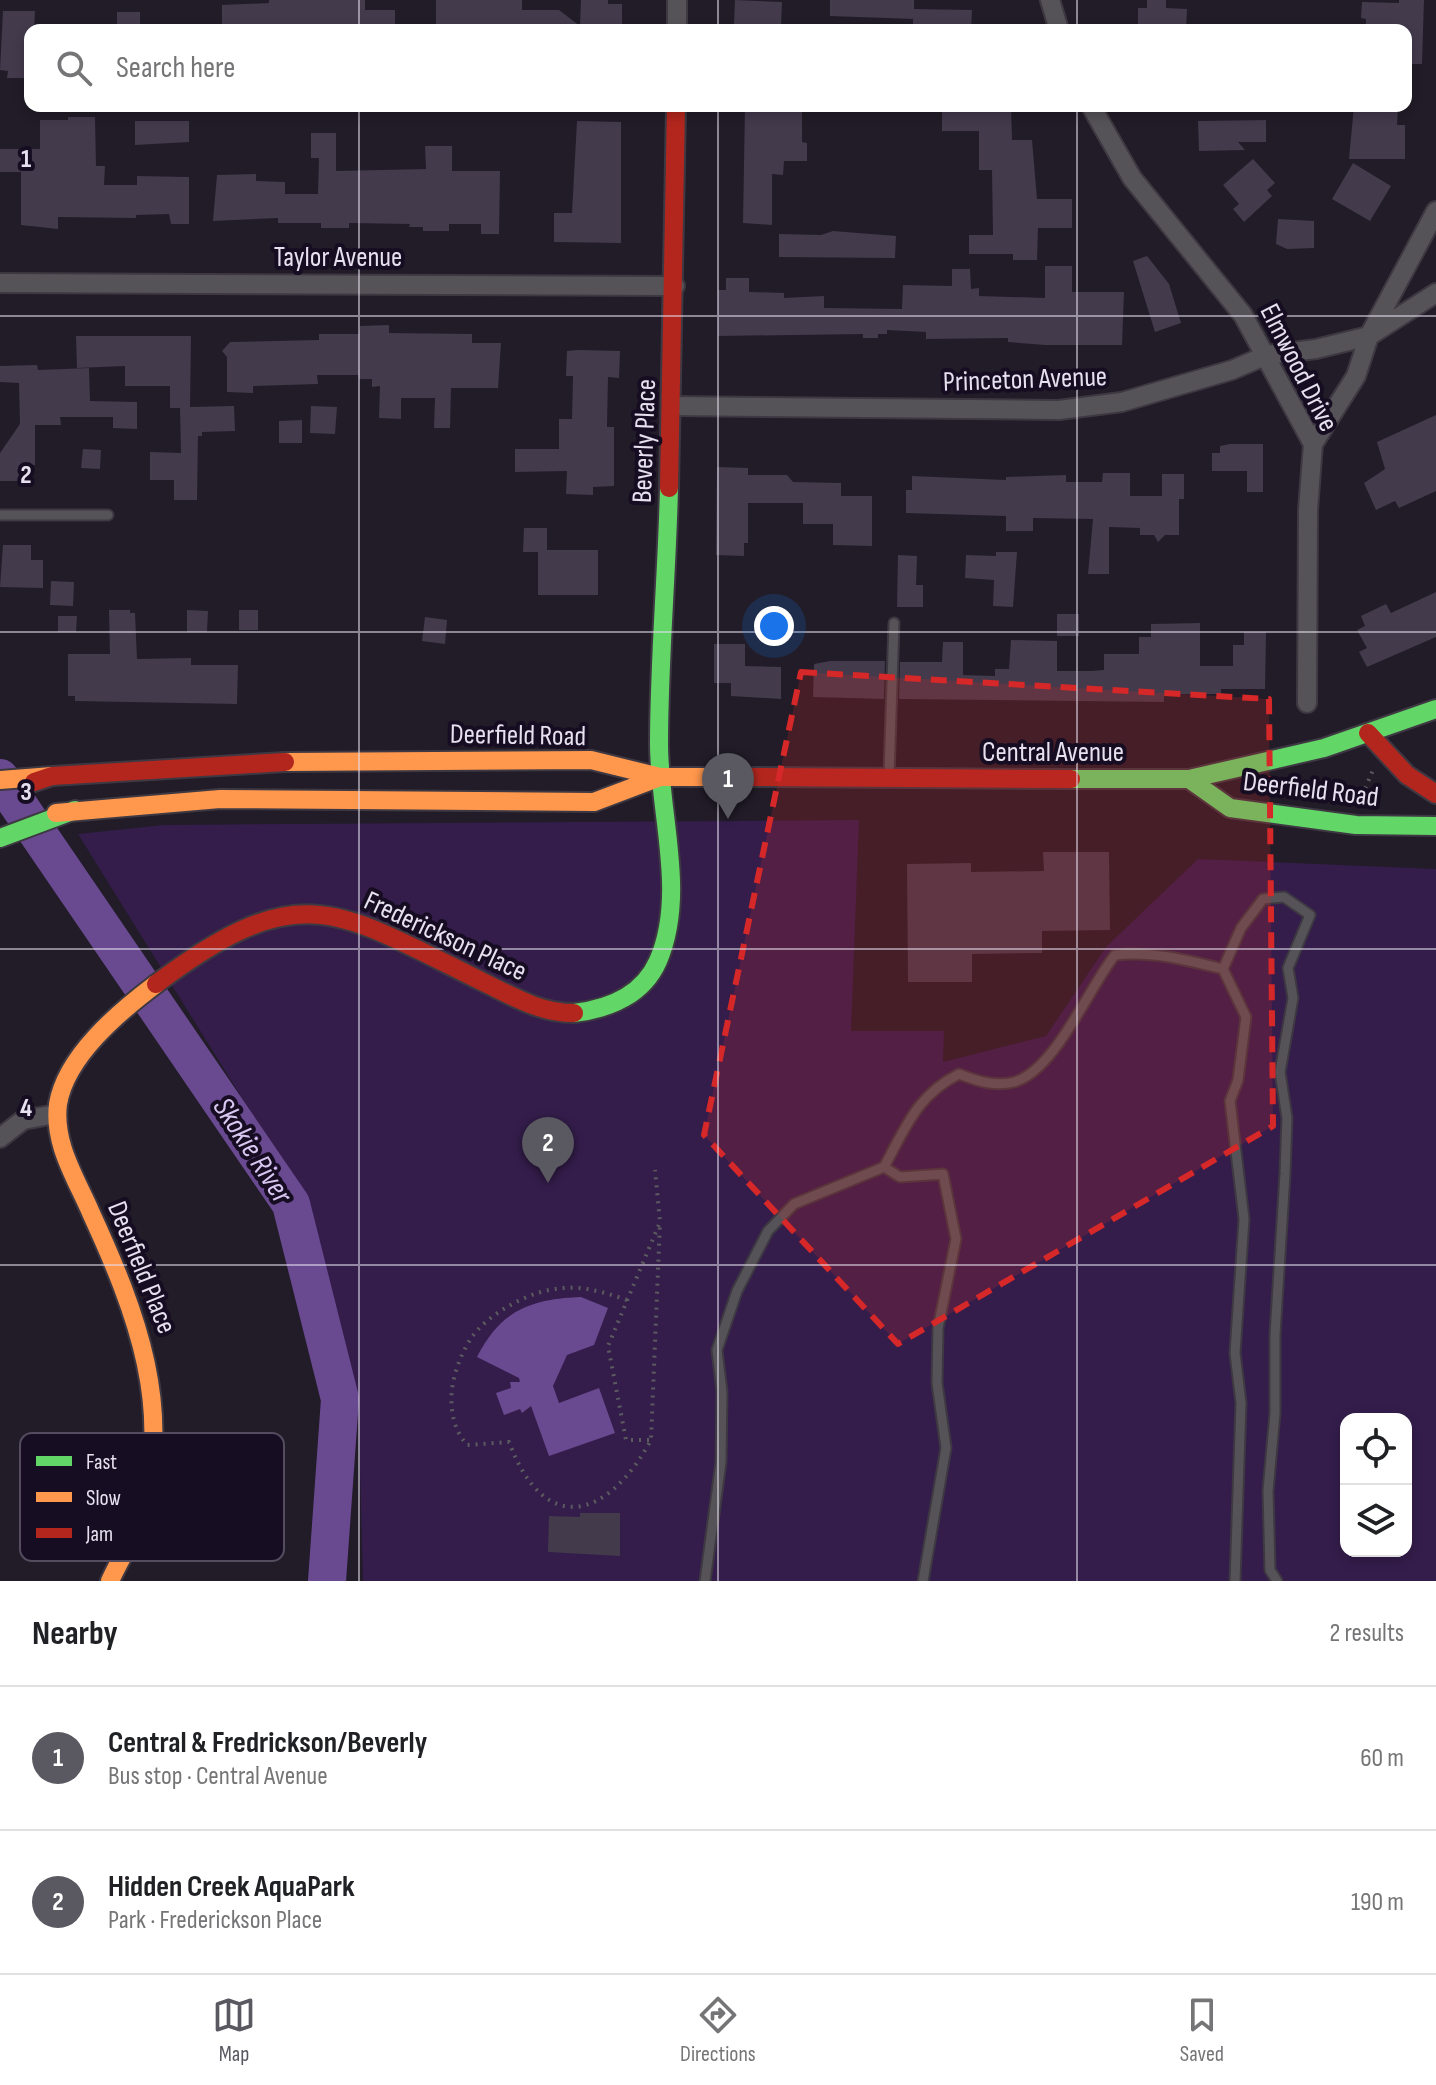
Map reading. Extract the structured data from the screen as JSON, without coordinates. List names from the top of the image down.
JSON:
{
  "streets": {
    "main road": [
      "Beverly Place",
      "Deerfield Road",
      "Central Avenue",
      "Frederickson Place",
      "Deerfield Place"
    ],
    "street": ["Taylor Avenue", "Elmwood Drive", "Princeton Avenue"]
  },
  "crossings": [
    ["Taylor Avenue", "Beverly Place"],
    ["Elmwood Drive", "Princeton Avenue"],
    ["Princeton Avenue", "Beverly Place"],
    ["Beverly Place", "Deerfield Road"],
    ["Beverly Place", "Central Avenue"],
    ["Beverly Place", "Frederickson Place"],
    ["Deerfield Road", "Central Avenue"],
    ["Deerfield Road", "Frederickson Place"],
    ["Central Avenue", "Frederickson Place"],
    ["Frederickson Place", "Deerfield Place"]
  ],
  "water": ["Skokie River"],
  "legend": ["Fast", "Slow", "Jam"],
  "page": {
    "search": "Search here",
    "pins": ["1", "2"],
    "heading": ["Nearby", "2 results"],
    "list": [
      {
        "mark": "1",
        "name": "Central & Fredrickson/Beverly",
        "note": "Bus stop · Central Avenue",
        "value": "60 m"
      },
      {
        "mark": "2",
        "name": "Hidden Creek AquaPark",
        "note": "Park · Frederickson Place",
        "value": "190 m"
      }
    ],
    "nav": ["Map", "Directions", "Saved"]
  },
  "grid": {
    "rows": [
      "1",
      "2",
      "3",
      "4"
    ]
  }
}
